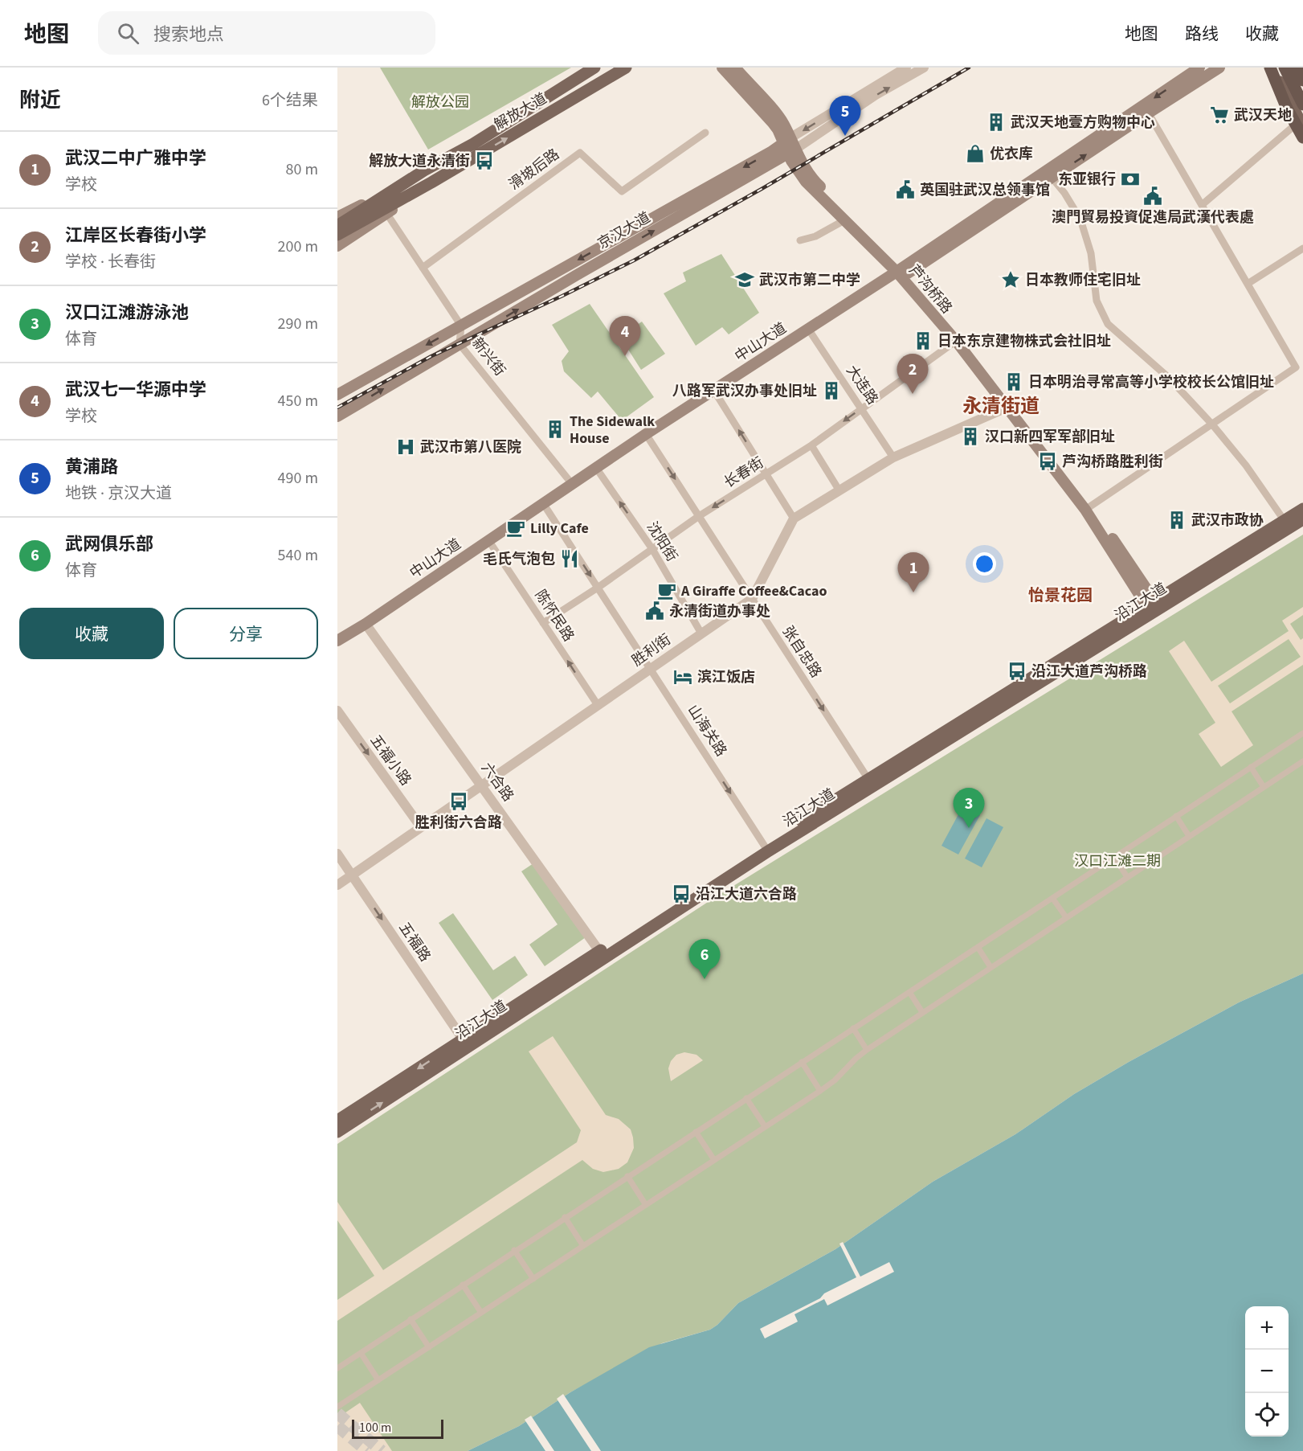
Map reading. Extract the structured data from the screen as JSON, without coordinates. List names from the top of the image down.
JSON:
{
  "streets": {
    "main road": [
      "解放大道",
      "京汉大道",
      "芦沟桥路",
      "中山大道",
      "沿江大道"
    ],
    "street": [
      "滑坡后路",
      "新兴街",
      "大连路",
      "长春街",
      "沈阳街",
      "陈怀民路",
      "胜利街",
      "张自忠路",
      "山海关路",
      "五福小路",
      "六合路",
      "五福路"
    ]
  },
  "crossings": [
    ["解放大道", "新兴街"],
    ["滑坡后路", "新兴街"],
    ["京汉大道", "芦沟桥路"],
    ["京汉大道", "新兴街"],
    ["芦沟桥路", "中山大道"],
    ["芦沟桥路", "长春街"],
    ["芦沟桥路", "沿江大道"],
    ["芦沟桥路", "胜利街"],
    ["中山大道", "新兴街"],
    ["中山大道", "大连路"],
    ["中山大道", "沈阳街"],
    ["中山大道", "陈怀民路"],
    ["中山大道", "张自忠路"],
    ["中山大道", "山海关路"],
    ["中山大道", "六合路"],
    ["大连路", "长春街"],
    ["大连路", "胜利街"],
    ["长春街", "沈阳街"],
    ["长春街", "陈怀民路"],
    ["长春街", "张自忠路"],
    ["长春街", "山海关路"],
    ["沈阳街", "胜利街"],
    ["沿江大道", "张自忠路"],
    ["沿江大道", "山海关路"],
    ["沿江大道", "六合路"],
    ["沿江大道", "五福路"],
    ["陈怀民路", "胜利街"],
    ["胜利街", "张自忠路"],
    ["胜利街", "山海关路"],
    ["胜利街", "五福小路"],
    ["胜利街", "六合路"],
    ["胜利街", "五福路"]
  ],
  "one_way": [
    "沈阳街",
    "陈怀民路",
    "张自忠路",
    "山海关路",
    "五福小路",
    "五福路"
  ],
  "districts": ["永清街道", "怡景花园"],
  "parks": ["解放公园", "汉口江滩二期"],
  "places": {
    "supermarket": ["武汉天地"],
    "building": [
      "武汉天地壹方购物中心",
      "日本东京建物株式会社旧址",
      "日本明治寻常高等小学校校长公馆旧址",
      "八路军武汉办事处旧址",
      "The Sidewalk House",
      "汉口新四军军部旧址",
      "武汉市政协"
    ],
    "shop": ["优衣库"],
    "bus stop": [
      "解放大道永清街",
      "芦沟桥路胜利街",
      "沿江大道芦沟桥路",
      "胜利街六合路",
      "沿江大道六合路"
    ],
    "bank": ["东亚银行"],
    "public building": ["英国驻武汉总领事馆", "澳門貿易投資促進局武漢代表處", "永清街道办事处"],
    "school or university": ["武汉市第二中学"],
    "place": ["日本教师住宅旧址"],
    "hospital": ["武汉市第八医院"],
    "cafe": ["Lilly Cafe", "A Giraffe Coffee&Cacao"],
    "restaurant": ["毛氏气泡包"],
    "hotel": ["滨江饭店"]
  },
  "scale_bar": "100 m",
  "page": {
    "header": "地图",
    "search": "搜索地点",
    "nav": ["地图", "路线", "收藏"],
    "heading": ["附近", "6个结果"],
    "pins": [
      "5",
      "4",
      "2",
      "1",
      "3",
      "6"
    ],
    "list": [
      {
        "mark": "1",
        "name": "武汉二中广雅中学",
        "note": "学校",
        "value": "80 m"
      },
      {
        "mark": "2",
        "name": "江岸区长春街小学",
        "note": "学校 · 长春街",
        "value": "200 m"
      },
      {
        "mark": "3",
        "name": "汉口江滩游泳池",
        "note": "体育",
        "value": "290 m"
      },
      {
        "mark": "4",
        "name": "武汉七一华源中学",
        "note": "学校",
        "value": "450 m"
      },
      {
        "mark": "5",
        "name": "黄浦路",
        "note": "地铁 · 京汉大道",
        "value": "490 m"
      },
      {
        "mark": "6",
        "name": "武网俱乐部",
        "note": "体育",
        "value": "540 m"
      }
    ],
    "buttons": ["收藏", "分享"],
    "map_buttons": ["+", "−"],
    "scale": "100 m"
  }
}
